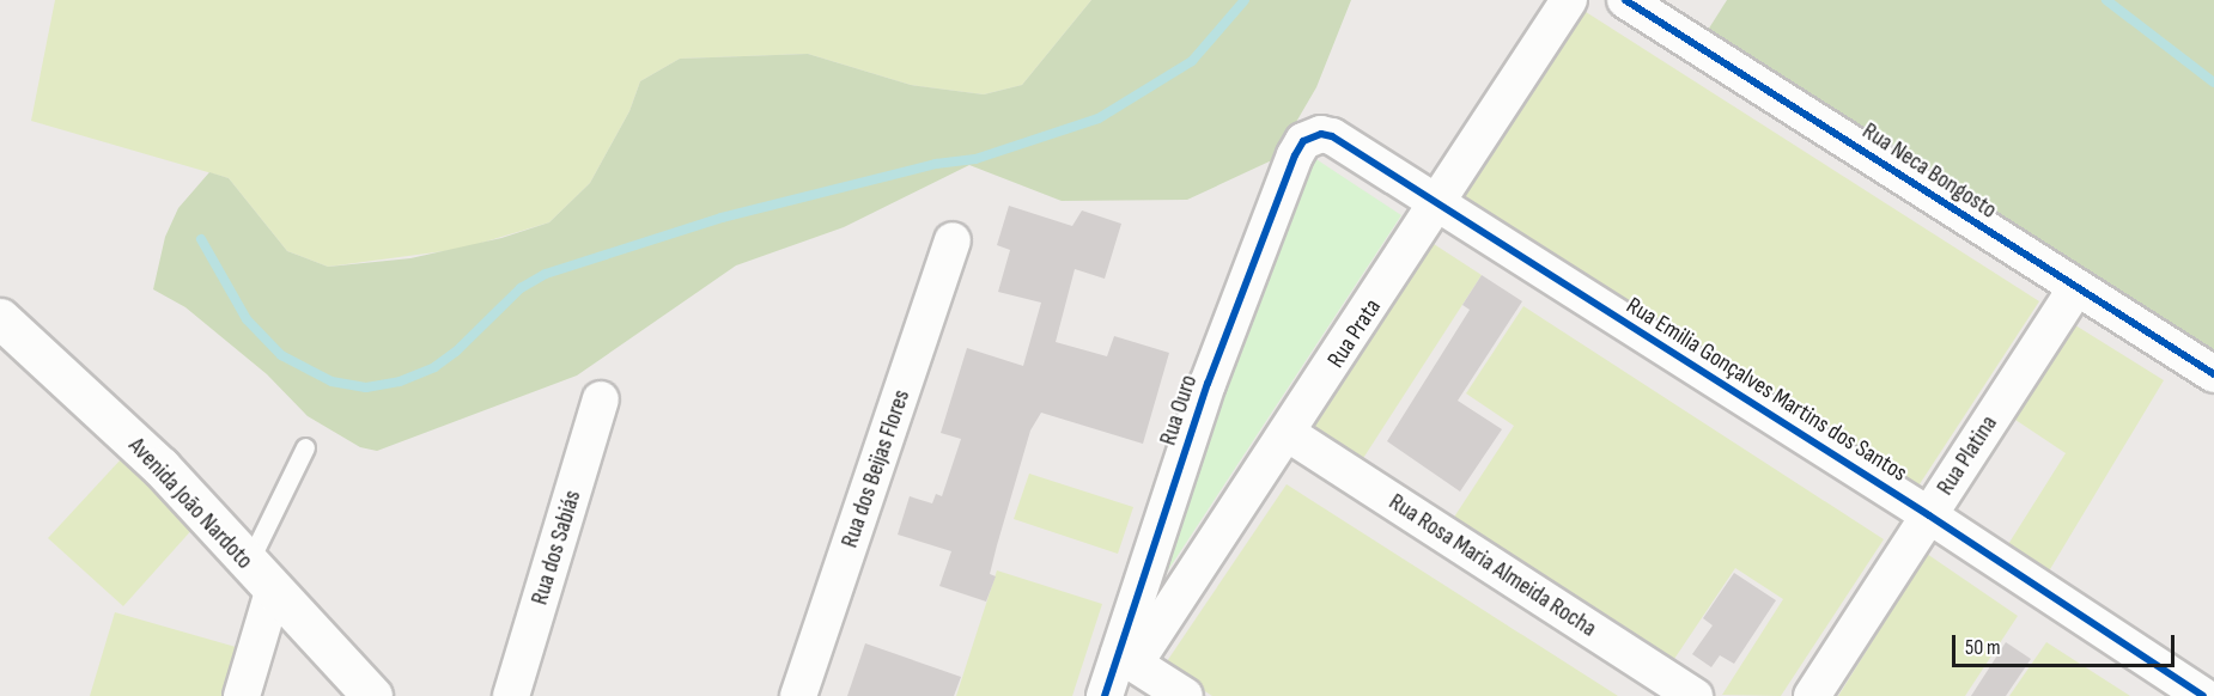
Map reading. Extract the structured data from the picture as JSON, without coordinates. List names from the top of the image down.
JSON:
{
  "streets": {
    "street": [
      "Rua Neca Bongosto",
      "Rua Prata",
      "Rua Emilia Gonçalves Martins dos Santos",
      "Rua Ouro",
      "Rua Platina",
      "Rua dos Beijas Flores",
      "Avenida João Nardoto",
      "Rua dos Sabiás",
      "Rua Rosa Maria Almeida Rocha"
    ]
  },
  "crossings": [
    ["Rua Neca Bongosto", "Rua Platina"],
    ["Rua Prata", "Rua Emilia Gonçalves Martins dos Santos"],
    ["Rua Prata", "Rua Ouro"],
    ["Rua Prata", "Rua Rosa Maria Almeida Rocha"],
    ["Rua Emilia Gonçalves Martins dos Santos", "Rua Ouro"],
    ["Rua Emilia Gonçalves Martins dos Santos", "Rua Platina"]
  ],
  "scale_bar": "50 m"
}
